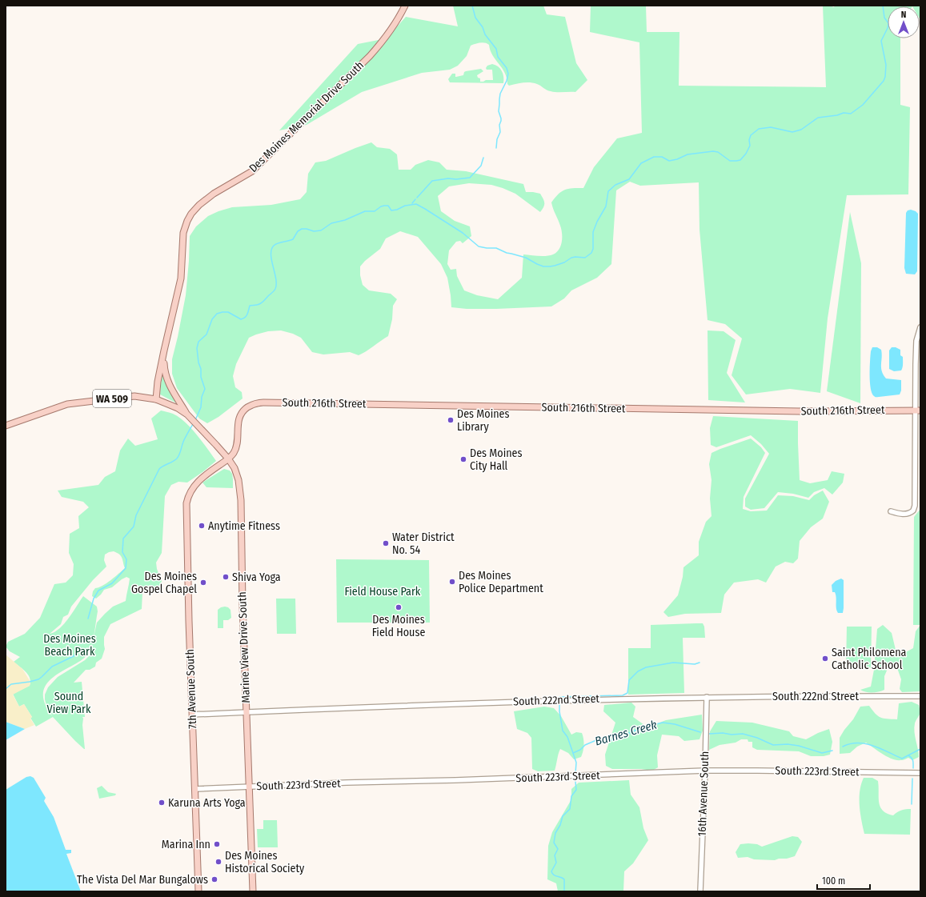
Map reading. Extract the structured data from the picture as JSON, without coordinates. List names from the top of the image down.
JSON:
{
  "streets": {
    "main road": [
      "Des Moines Memorial Drive South",
      "WA 509",
      "South 216th Street",
      "Marine View Drive South",
      "7th Avenue South"
    ],
    "street": ["South 222nd Street", "South 223rd Street", "16th Avenue South"]
  },
  "crossings": [
    ["Des Moines Memorial Drive South", "WA 509"],
    ["Des Moines Memorial Drive South", "Marine View Drive South"],
    ["WA 509", "Marine View Drive South"],
    ["South 216th Street", "Marine View Drive South"],
    ["South 216th Street", "7th Avenue South"],
    ["Marine View Drive South", "7th Avenue South"],
    ["Marine View Drive South", "South 222nd Street"],
    ["Marine View Drive South", "South 223rd Street"],
    ["7th Avenue South", "South 222nd Street"],
    ["7th Avenue South", "South 223rd Street"],
    ["South 222nd Street", "16th Avenue South"],
    ["South 223rd Street", "16th Avenue South"]
  ],
  "water": ["Barnes Creek"],
  "parks": ["Field House Park", "Des Moines Beach Park", "Sound View Park"],
  "places": [
    "Des Moines Library",
    "Des Moines City Hall",
    "Anytime Fitness",
    "Water District No. 54",
    "Shiva Yoga",
    "Des Moines Police Department",
    "Des Moines Gospel Chapel",
    "Des Moines Field House",
    "Saint Philomena Catholic School",
    "Karuna Arts Yoga",
    "Marina Inn",
    "Des Moines Historical Society",
    "The Vista Del Mar Bungalows"
  ],
  "scale_bar": "100 m",
  "north": "top"
}
